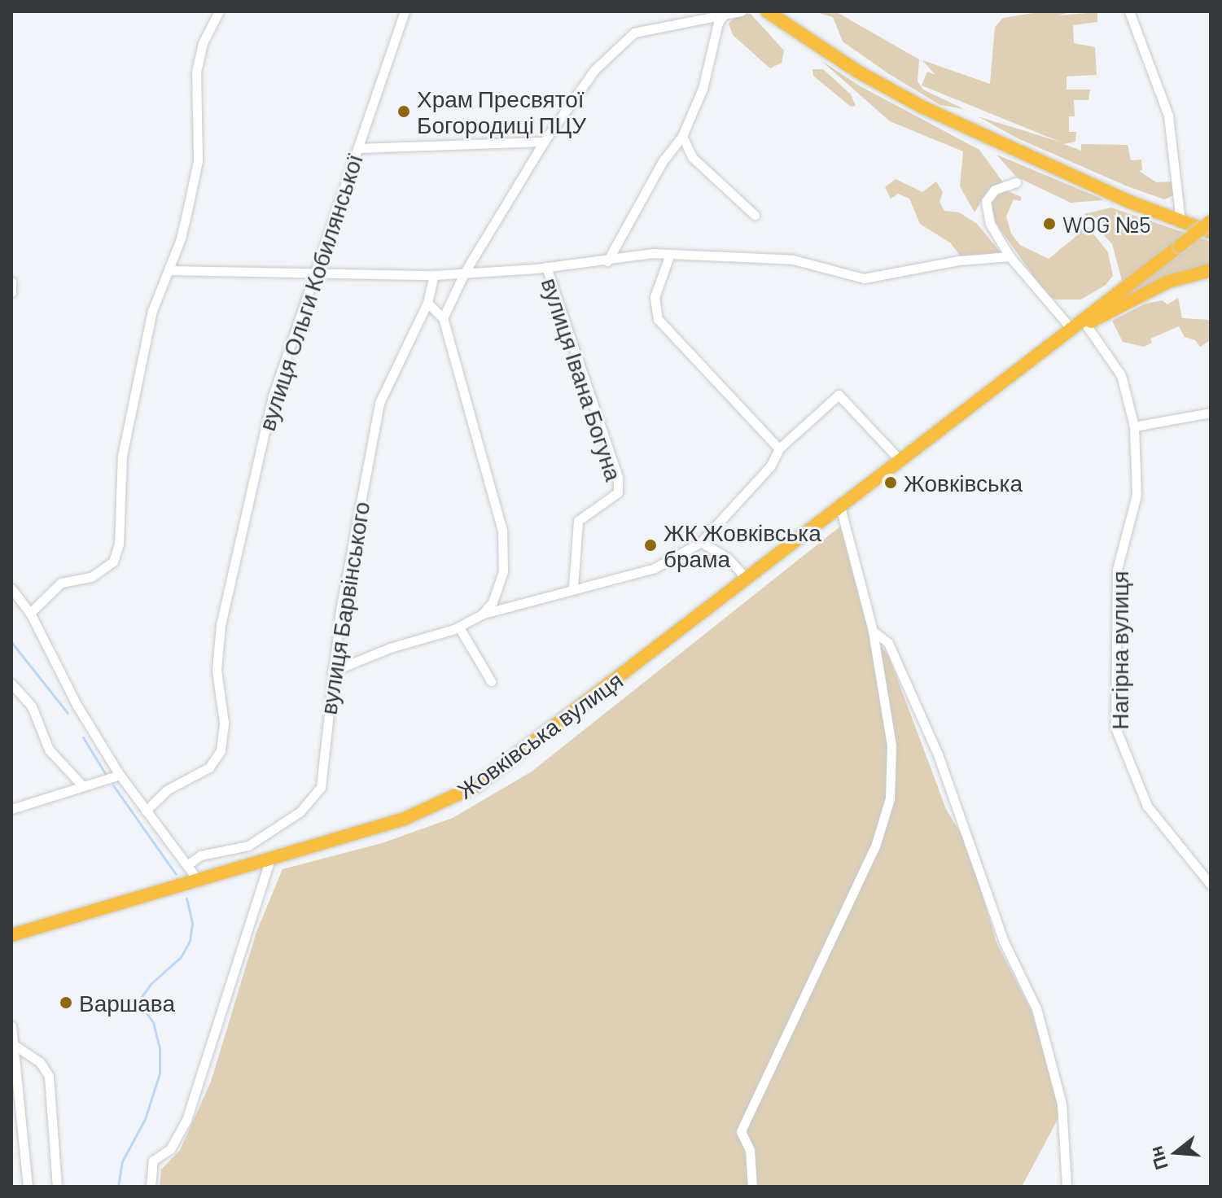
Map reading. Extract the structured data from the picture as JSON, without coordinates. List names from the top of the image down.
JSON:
{
  "streets": {
    "highway": ["Жовківська вулиця"],
    "street": [
      "вулиця Ольги Кобилянської",
      "вулиця Івана Богуна",
      "вулиця Барвінського",
      "Нагірна вулиця"
    ]
  },
  "places": [
    "Храм Пресвятої Богородиці ПЦУ",
    "WOG №5",
    "Жовківська",
    "ЖК Жовківська брама",
    "Варшава"
  ],
  "north": "left"
}
